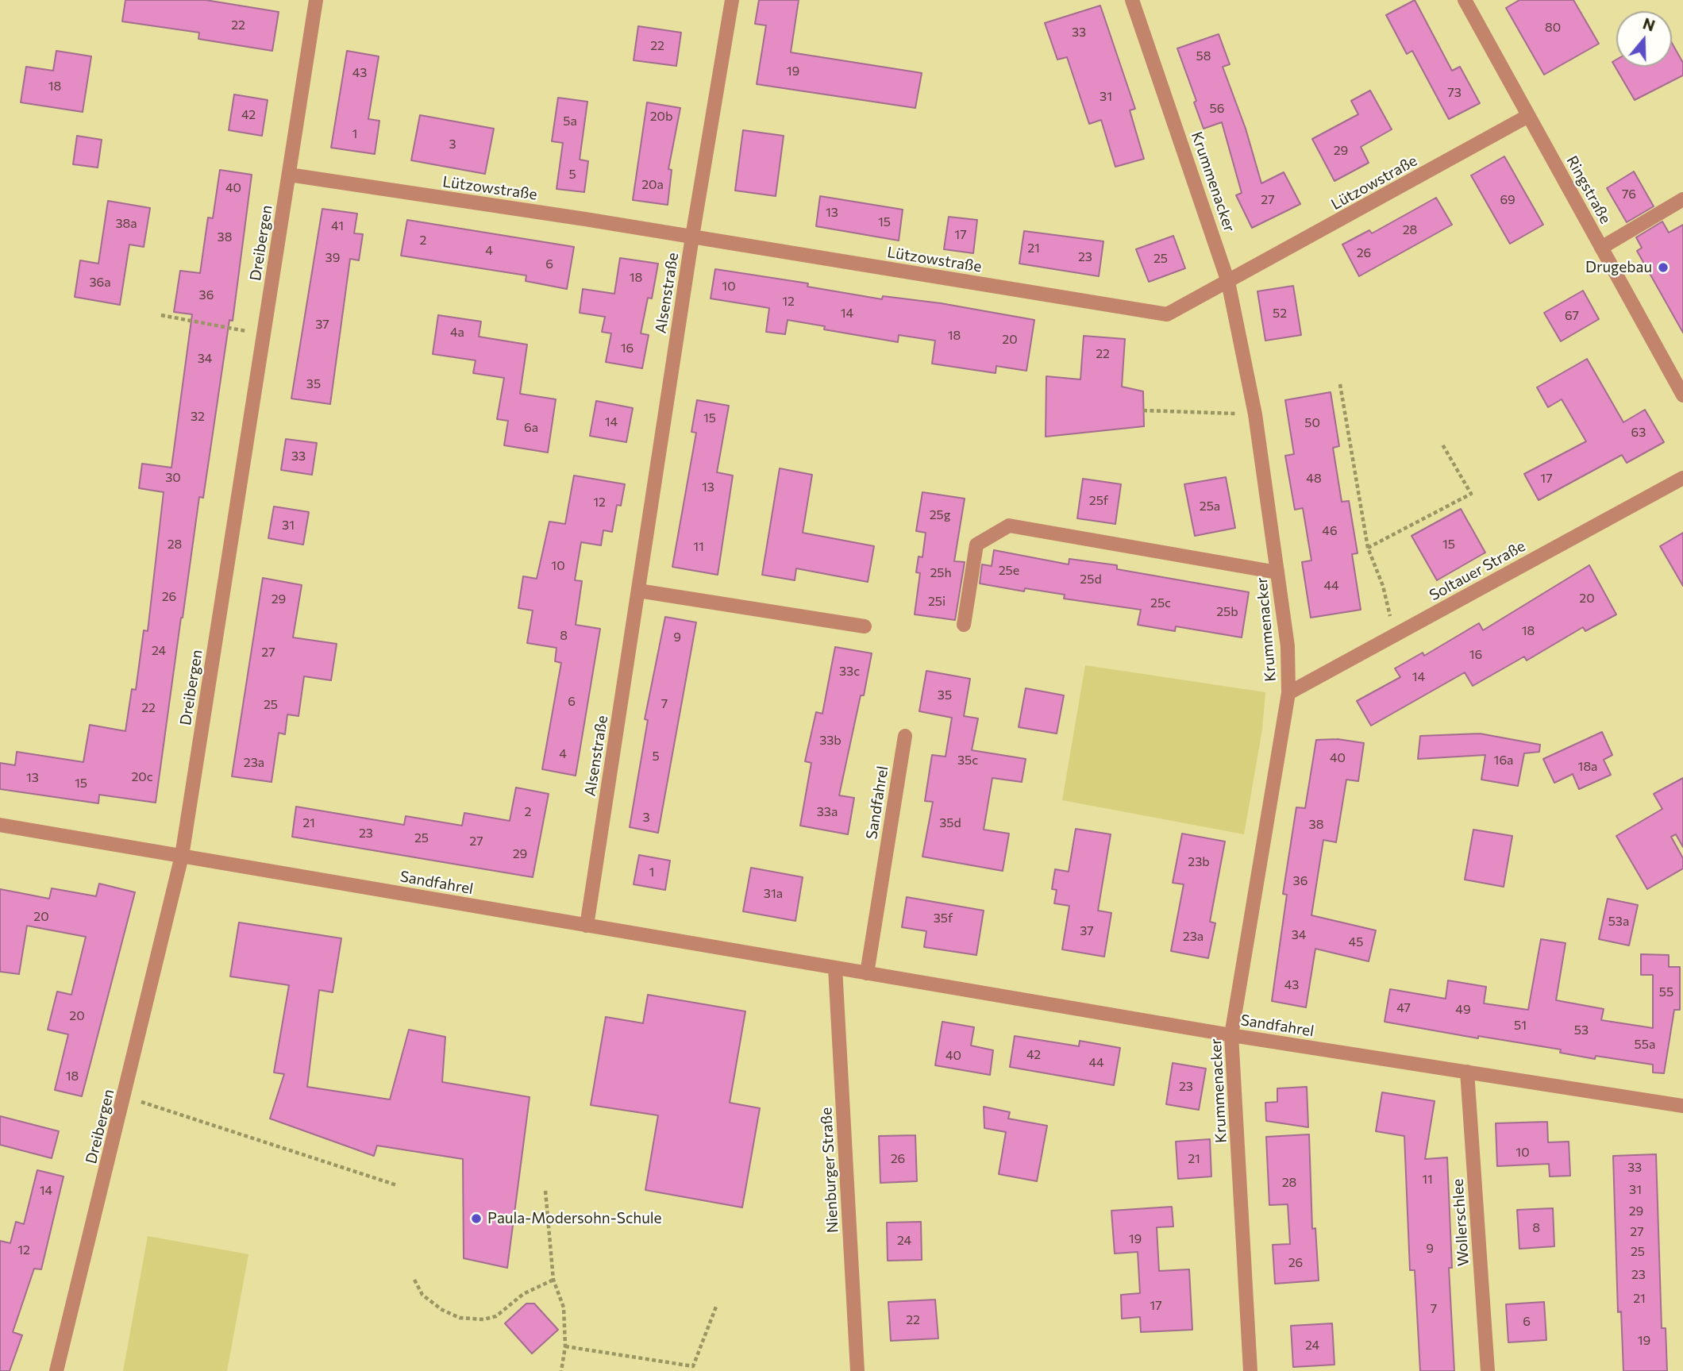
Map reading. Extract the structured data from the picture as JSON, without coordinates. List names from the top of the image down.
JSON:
{
  "streets": {
    "street": [
      "Krummenacker",
      "Lützowstraße",
      "Ringstraße",
      "Dreibergen",
      "Alsenstraße",
      "Soltauer Straße",
      "Sandfahrel",
      "Nienburger Straße",
      "Wollerschlee"
    ]
  },
  "crossings": [
    ["Krummenacker", "Lützowstraße"],
    ["Krummenacker", "Soltauer Straße"],
    ["Krummenacker", "Sandfahrel"],
    ["Lützowstraße", "Ringstraße"],
    ["Lützowstraße", "Dreibergen"],
    ["Lützowstraße", "Alsenstraße"],
    ["Dreibergen", "Sandfahrel"],
    ["Alsenstraße", "Sandfahrel"],
    ["Sandfahrel", "Nienburger Straße"],
    ["Sandfahrel", "Wollerschlee"]
  ],
  "places": ["Drugebau", "Paula-Modersohn-Schule"],
  "house_numbers": [
    "22",
    "80",
    "33",
    "22",
    "58",
    "19",
    "43",
    "18",
    "73",
    "31",
    "56",
    "42",
    "20b",
    "5a",
    "1",
    "3",
    "29",
    "5",
    "20a",
    "40",
    "76",
    "27",
    "69",
    "13",
    "15",
    "38a",
    "41",
    "28",
    "17",
    "38",
    "2",
    "21",
    "4",
    "26",
    "23",
    "39",
    "25",
    "6",
    "18",
    "36a",
    "10",
    "36",
    "12",
    "14",
    "52",
    "67",
    "37",
    "4a",
    "18",
    "20",
    "16",
    "22",
    "34",
    "35",
    "32",
    "15",
    "14",
    "50",
    "6a",
    "63",
    "33",
    "30",
    "48",
    "17",
    "13",
    "25f",
    "12",
    "25a",
    "25g",
    "31",
    "46",
    "28",
    "15",
    "11",
    "10",
    "25e",
    "25h",
    "25d",
    "44",
    "26",
    "20",
    "29",
    "25i",
    "25c",
    "25b",
    "18",
    "8",
    "9",
    "24",
    "27",
    "16",
    "33c",
    "14",
    "35",
    "6",
    "7",
    "25",
    "22",
    "33b",
    "4",
    "5",
    "40",
    "35c",
    "16a",
    "23a",
    "18a",
    "20c",
    "13",
    "15",
    "2",
    "33a",
    "3",
    "21",
    "35d",
    "38",
    "23",
    "25",
    "27",
    "29",
    "23b",
    "1",
    "36",
    "31a",
    "20",
    "35f",
    "53a",
    "37",
    "34",
    "23a",
    "45",
    "43",
    "55",
    "47",
    "49",
    "20",
    "51",
    "53",
    "55a",
    "42",
    "40",
    "44",
    "18",
    "23",
    "10",
    "26",
    "21",
    "33",
    "11",
    "28",
    "31",
    "14",
    "29",
    "8",
    "27",
    "19",
    "24",
    "9",
    "12",
    "25",
    "26",
    "23",
    "21",
    "17",
    "7",
    "22",
    "6",
    "19",
    "24"
  ],
  "north": "top"
}
